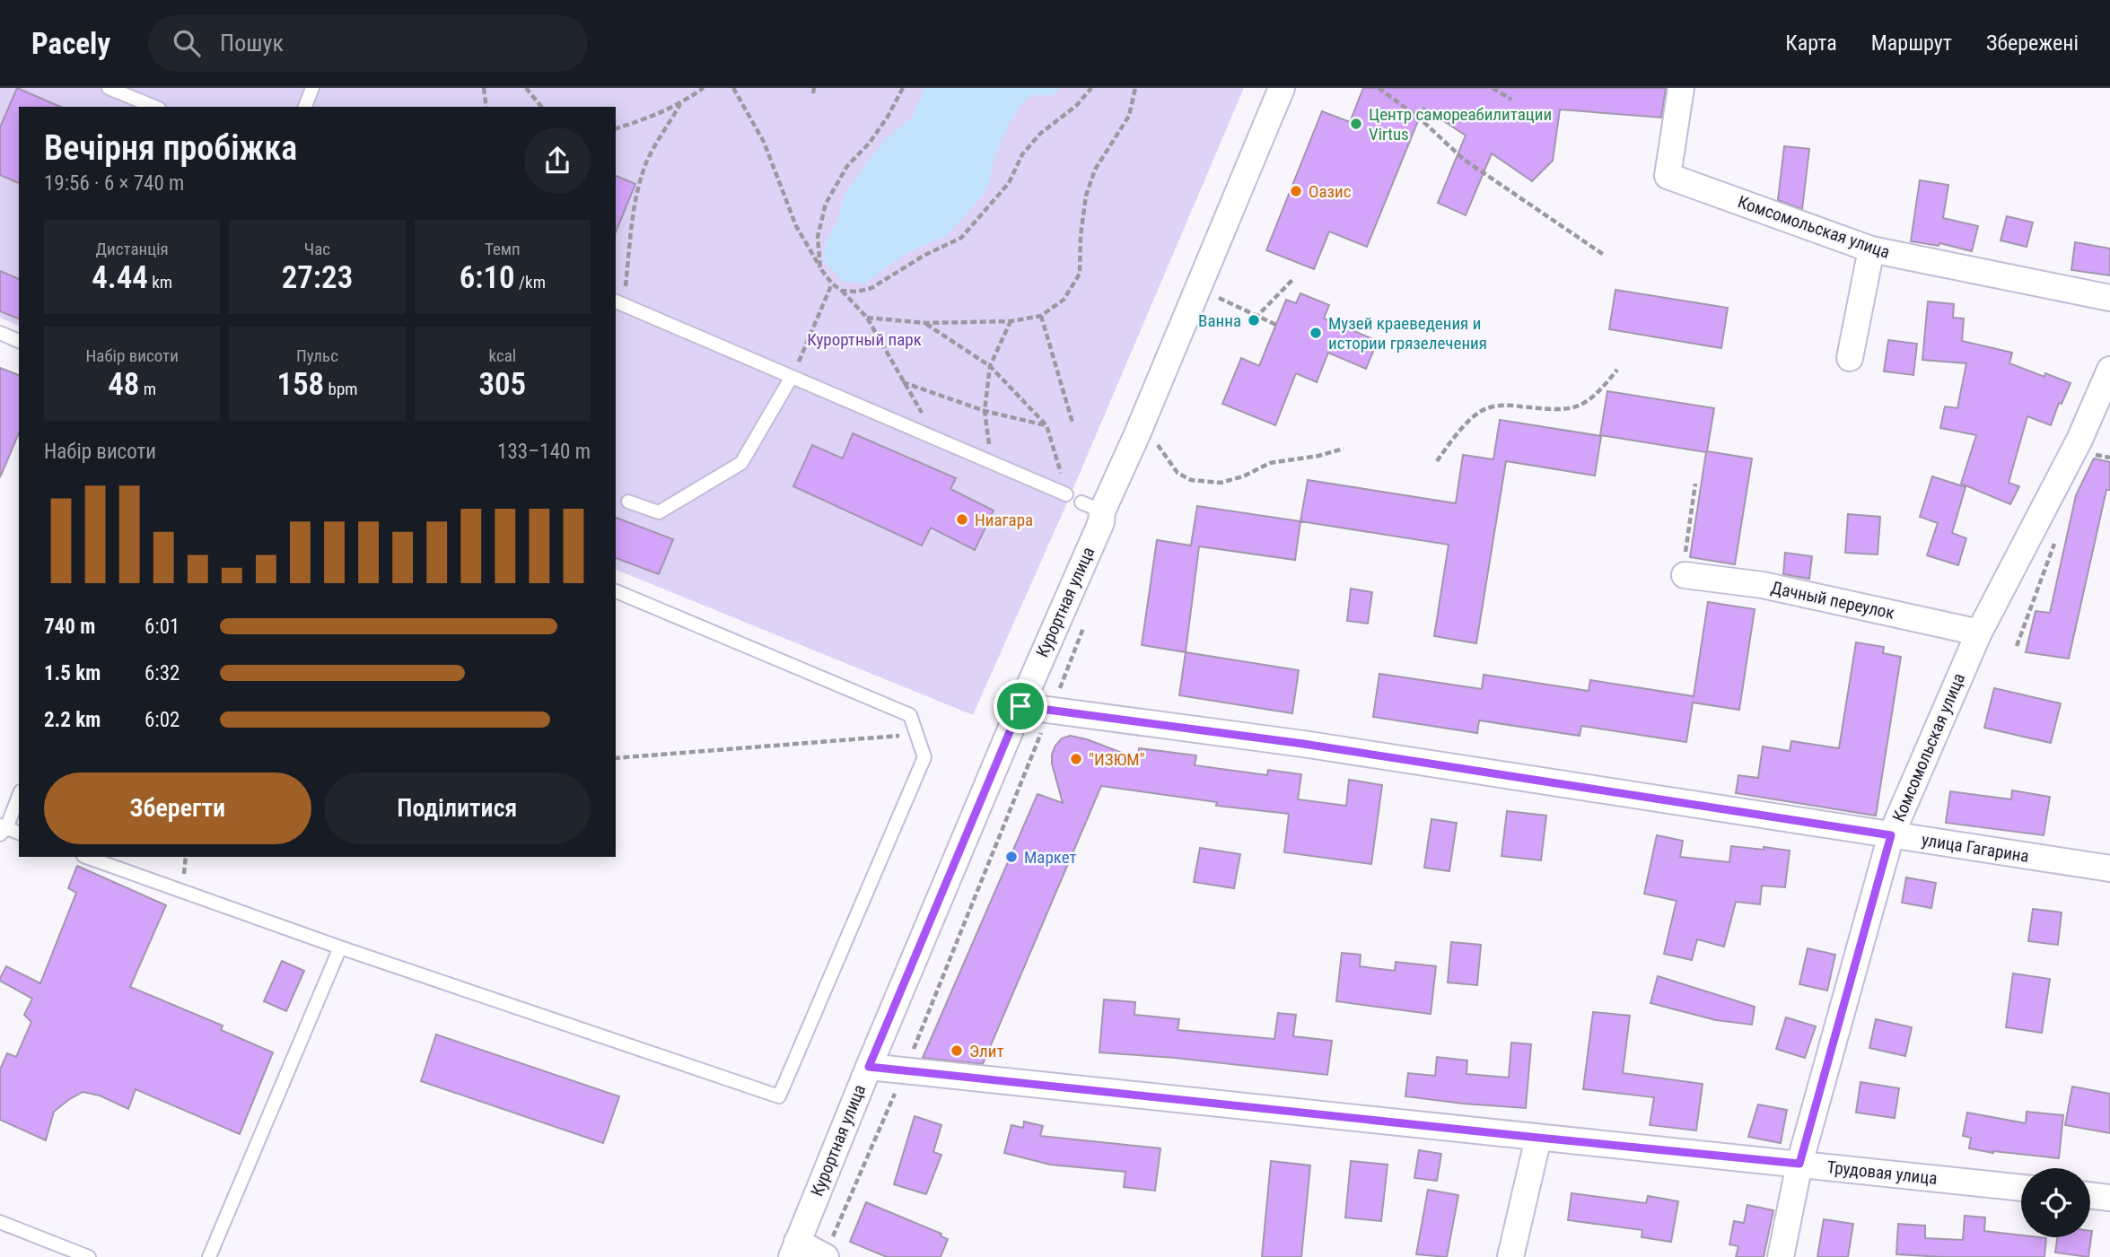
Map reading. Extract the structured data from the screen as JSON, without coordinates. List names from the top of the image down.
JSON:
{
  "streets": {
    "street": [
      "Комсомольская улица",
      "Дачный переулок",
      "Курортная улица",
      "улица Гагарина",
      "Трудовая улица"
    ]
  },
  "crossings": [
    ["Комсомольская улица", "Дачный переулок"],
    ["Комсомольская улица", "улица Гагарина"],
    ["Комсомольская улица", "Трудовая улица"],
    ["Курортная улица", "улица Гагарина"],
    ["Курортная улица", "Трудовая улица"]
  ],
  "parks": ["Курортный парк"],
  "places": [
    "Центр самореабилитации Virtus",
    "Оазис",
    "Ванна",
    "Музей краеведения и истории грязелечения",
    "Ниагара",
    "\"ИЗЮМ\"",
    "Маркет",
    "Элит"
  ],
  "page": {
    "header": "Pacely",
    "search": "Пошук",
    "nav": ["Карта", "Маршрут", "Збережені"],
    "heading": ["Вечірня пробіжка", "19:56 · 6 × 740 m"],
    "stats": [
      ["Дистанція", "4.44 km"],
      ["Час", "27:23"],
      ["Темп", "6:10 /km"],
      ["Набір висоти", "48 m"],
      ["Пульс", "158 bpm"],
      ["kcal", "305"]
    ],
    "chart": ["Набір висоти", "133–140 m"],
    "list": [
      {
        "name": "740 m",
        "note": "6:01"
      },
      {
        "name": "1.5 km",
        "note": "6:32"
      },
      {
        "name": "2.2 km",
        "note": "6:02"
      }
    ],
    "buttons": ["Зберегти", "Поділитися"]
  }
}
